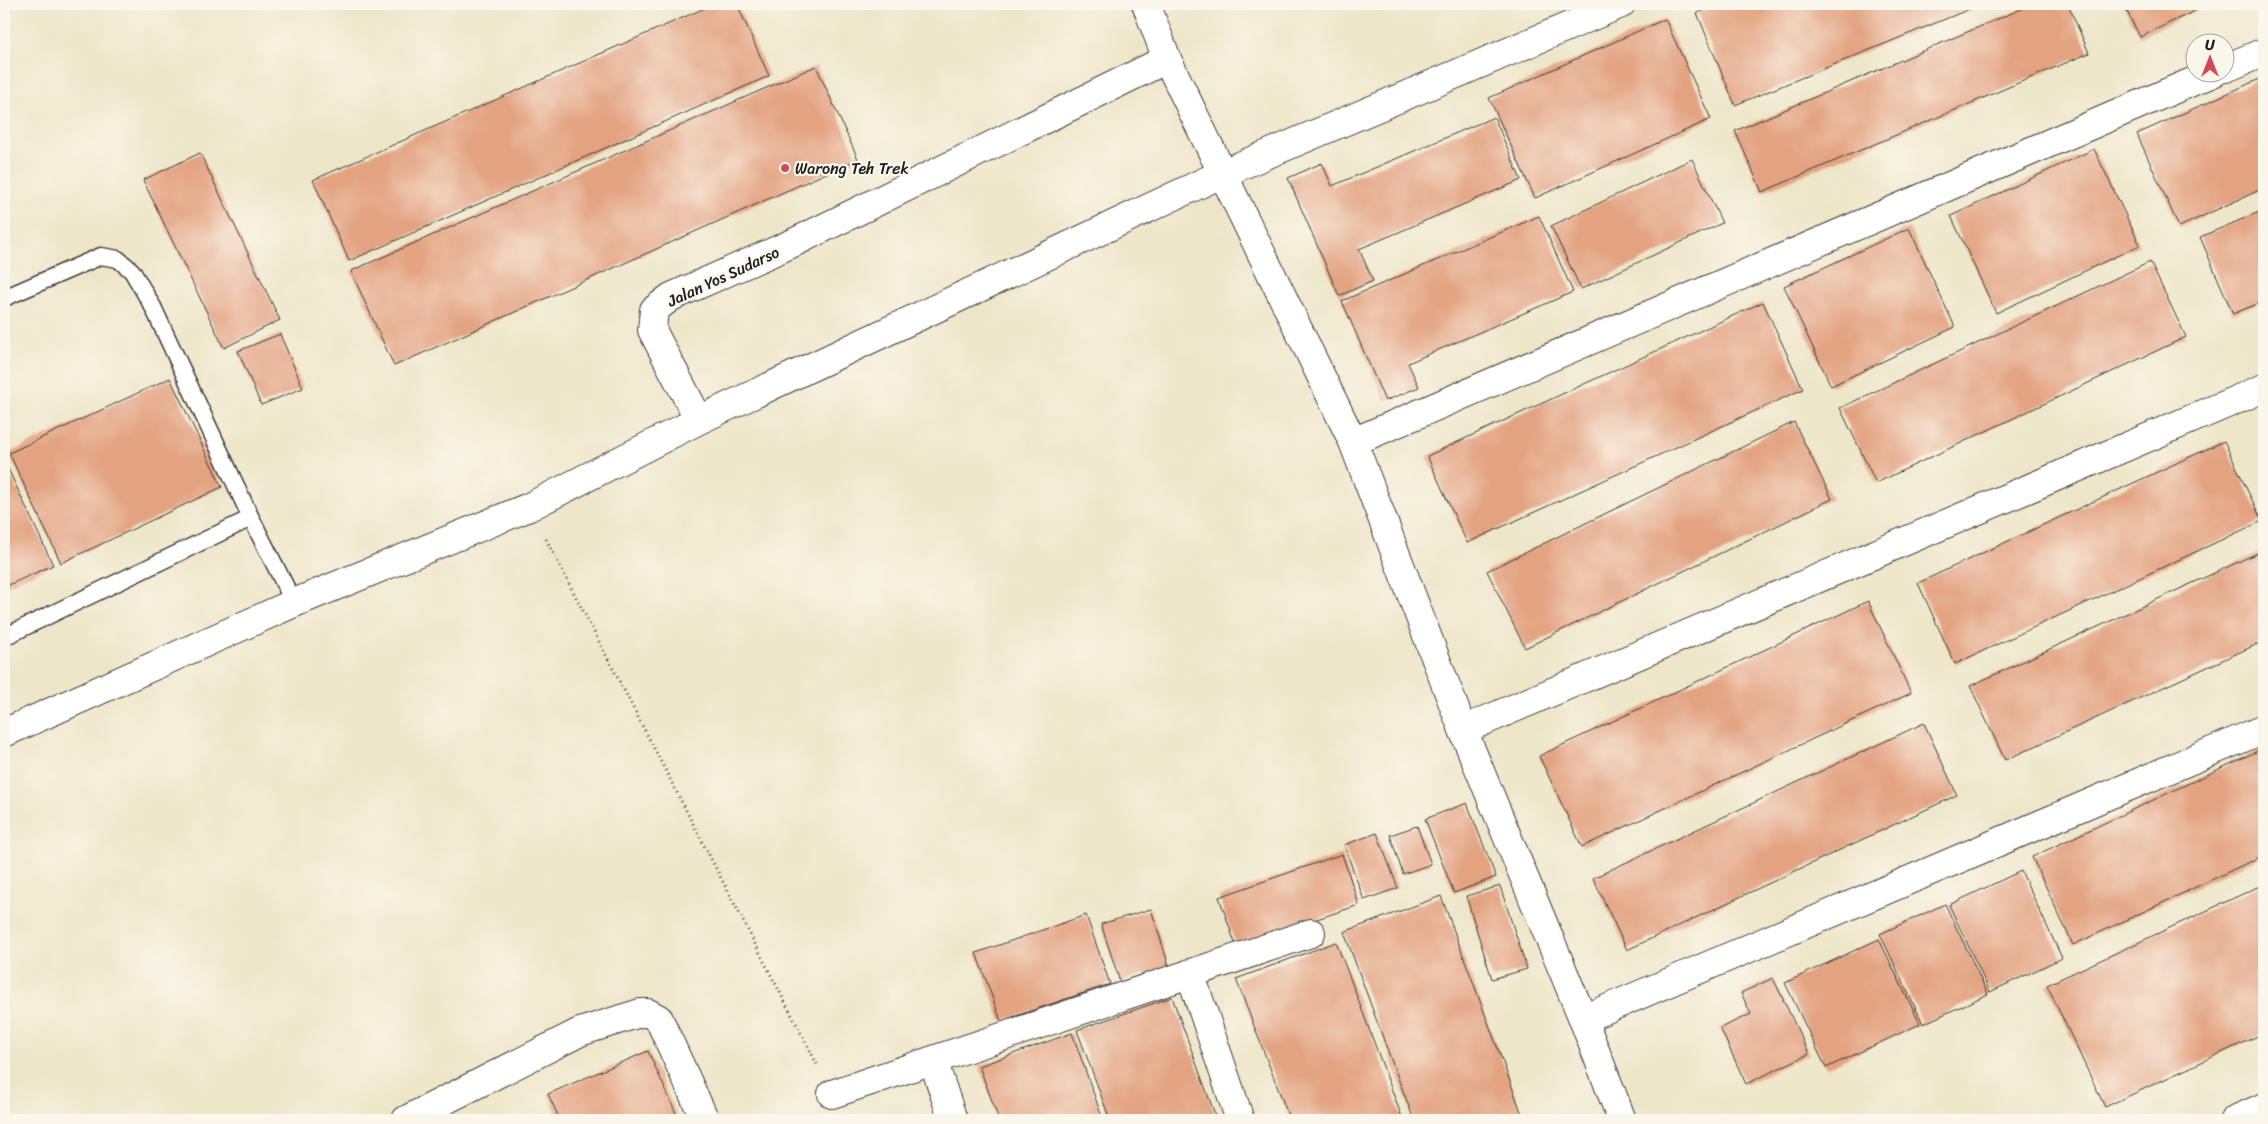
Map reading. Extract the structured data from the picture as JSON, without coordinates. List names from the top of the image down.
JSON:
{
  "streets": {
    "street": ["Jalan Yos Sudarso"]
  },
  "places": ["Warong Teh Trek"],
  "north": "top"
}
